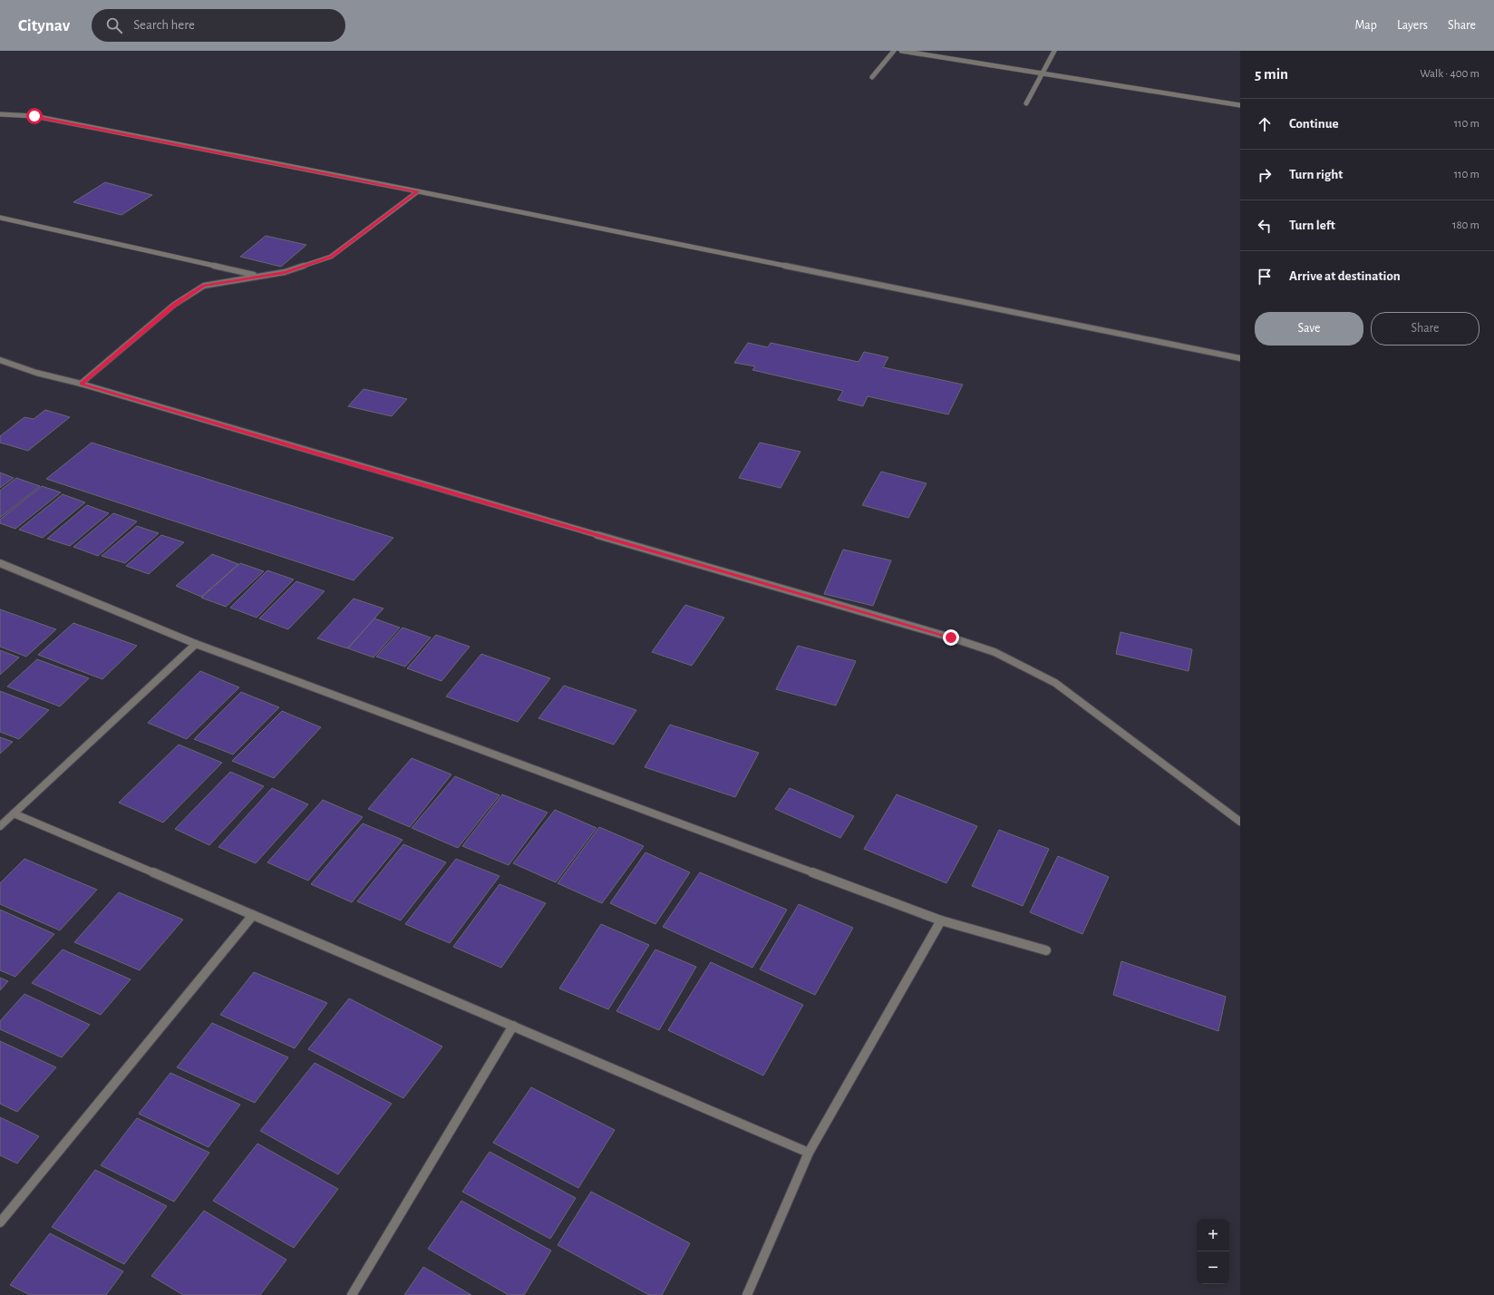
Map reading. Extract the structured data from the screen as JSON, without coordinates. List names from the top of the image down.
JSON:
{
  "page": {
    "header": "Citynav",
    "search": "Search here",
    "nav": ["Map", "Layers", "Share"],
    "heading": ["5 min", "Walk · 400 m"],
    "list": [
      ["Continue", "110 m"],
      ["Turn right", "110 m"],
      ["Turn left", "180 m"],
      "Arrive at destination"
    ],
    "buttons": ["Save", "Share"],
    "map_buttons": ["+", "−"]
  }
}
